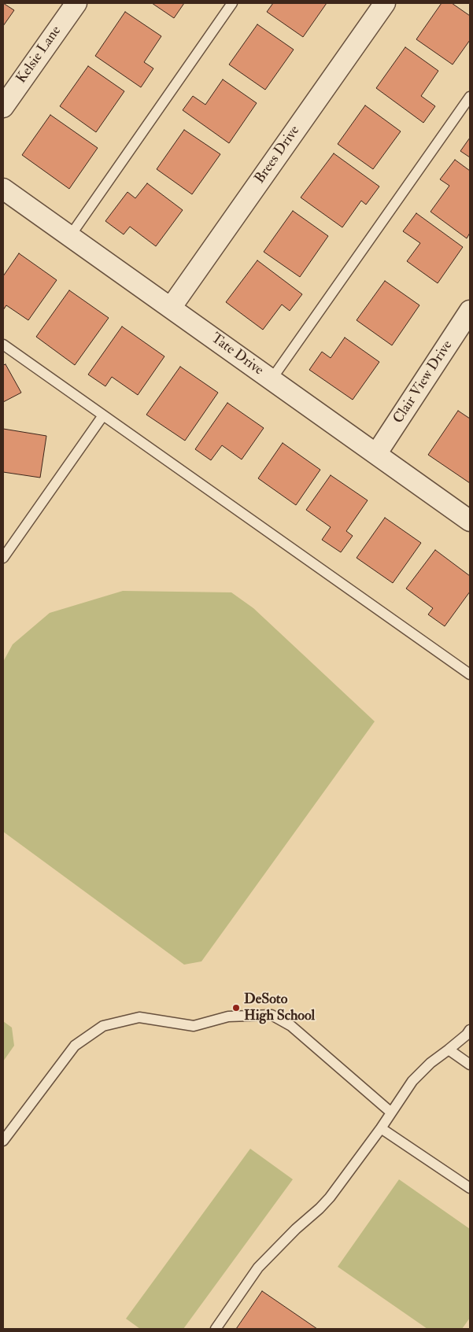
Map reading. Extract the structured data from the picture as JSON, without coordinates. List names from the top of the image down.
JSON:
{
  "streets": {
    "street": [
      "Kelsie Lane",
      "Brees Drive",
      "Tate Drive",
      "Clair View Drive"
    ]
  },
  "crossings": [
    ["Brees Drive", "Tate Drive"],
    ["Tate Drive", "Clair View Drive"]
  ],
  "places": ["DeSoto High School"]
}
